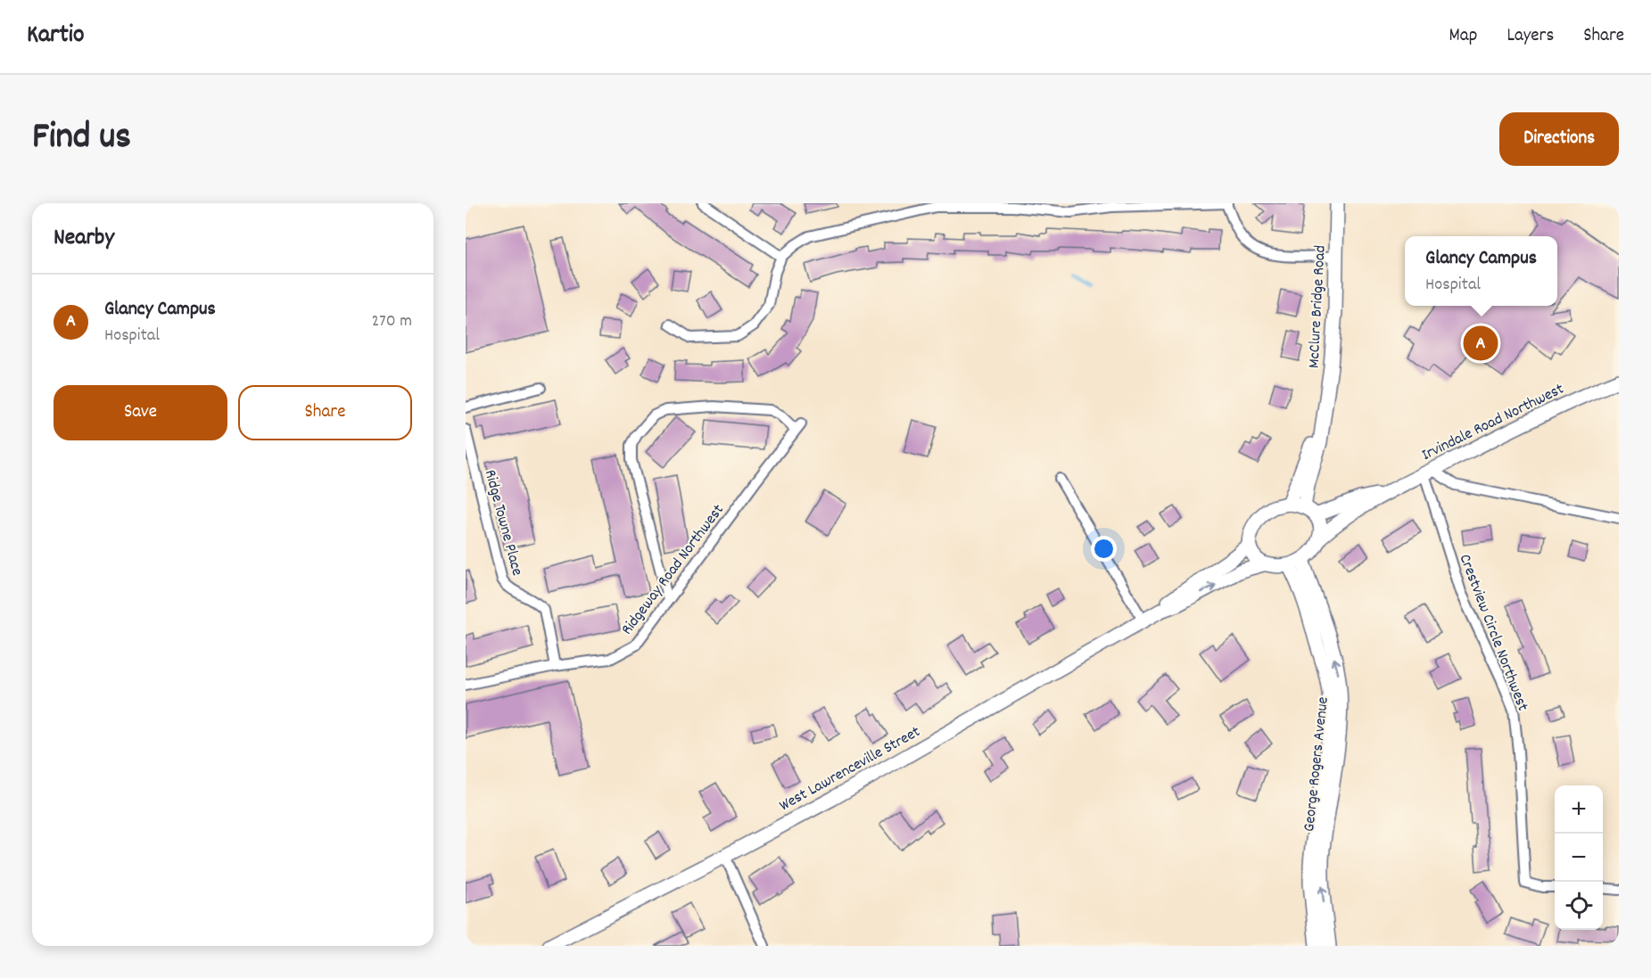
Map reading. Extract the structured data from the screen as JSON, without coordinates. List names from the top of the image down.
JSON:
{
  "streets": {
    "street": [
      "McClure Bridge Road",
      "Irvindale Road Northwest",
      "Ridge Towne Place",
      "Ridgeway Road Northwest",
      "Crestview Circle Northwest",
      "George Rogers Avenue",
      "West Lawrenceville Street"
    ]
  },
  "crossings": [
    ["McClure Bridge Road", "Irvindale Road Northwest"],
    ["McClure Bridge Road", "George Rogers Avenue"],
    ["McClure Bridge Road", "West Lawrenceville Street"],
    ["Irvindale Road Northwest", "Crestview Circle Northwest"],
    ["Irvindale Road Northwest", "George Rogers Avenue"],
    ["Irvindale Road Northwest", "West Lawrenceville Street"],
    ["Ridge Towne Place", "Ridgeway Road Northwest"],
    ["George Rogers Avenue", "West Lawrenceville Street"]
  ],
  "page": {
    "header": "Kartio",
    "nav": ["Map", "Layers", "Share"],
    "title": "Find us",
    "buttons": [
      "Directions",
      ["Save", "Share"]
    ],
    "heading": "Nearby",
    "popup": ["Glancy Campus", "Hospital"],
    "list": [
      {
        "mark": "A",
        "name": "Glancy Campus",
        "note": "Hospital",
        "value": "270 m"
      }
    ],
    "pins": "A",
    "map_buttons": ["+", "−"]
  }
}
